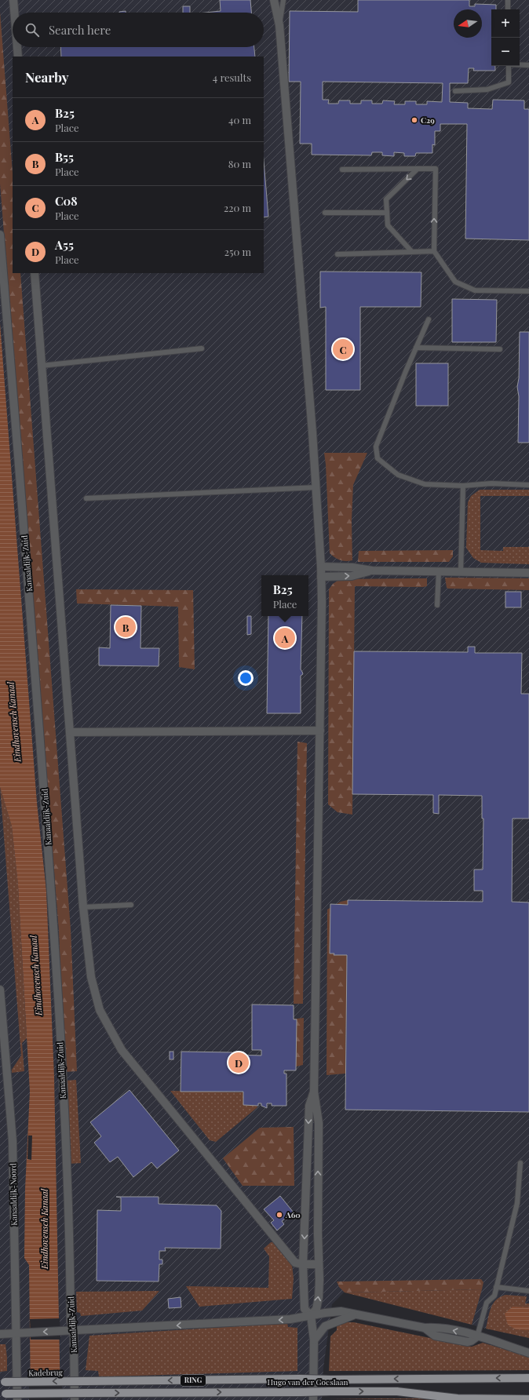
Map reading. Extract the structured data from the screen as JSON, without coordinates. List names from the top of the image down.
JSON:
{
  "streets": {
    "main road": ["Kadebrug", "RING", "Hugo van der Goeslaan"],
    "street": ["Kanaaldijk-Zuid", "Kanaaldijk-Noord"]
  },
  "crossings": [
    ["Kadebrug", "Hugo van der Goeslaan"]
  ],
  "one_way": ["Kadebrug"],
  "water": ["Eindhovensch Kanaal"],
  "places": ["C29", "A60"],
  "north": "left",
  "page": {
    "map_buttons": ["+", "−"],
    "search": "Search here",
    "heading": ["Nearby", "4 results"],
    "list": [
      {
        "mark": "A",
        "name": "B25",
        "note": "Place",
        "value": "40 m"
      },
      {
        "mark": "B",
        "name": "B55",
        "note": "Place",
        "value": "80 m"
      },
      {
        "mark": "C",
        "name": "C08",
        "note": "Place",
        "value": "220 m"
      },
      {
        "mark": "D",
        "name": "A55",
        "note": "Place",
        "value": "250 m"
      }
    ],
    "pins": [
      "C",
      "B",
      "A",
      "D"
    ],
    "popup": ["B25", "Place"]
  }
}
